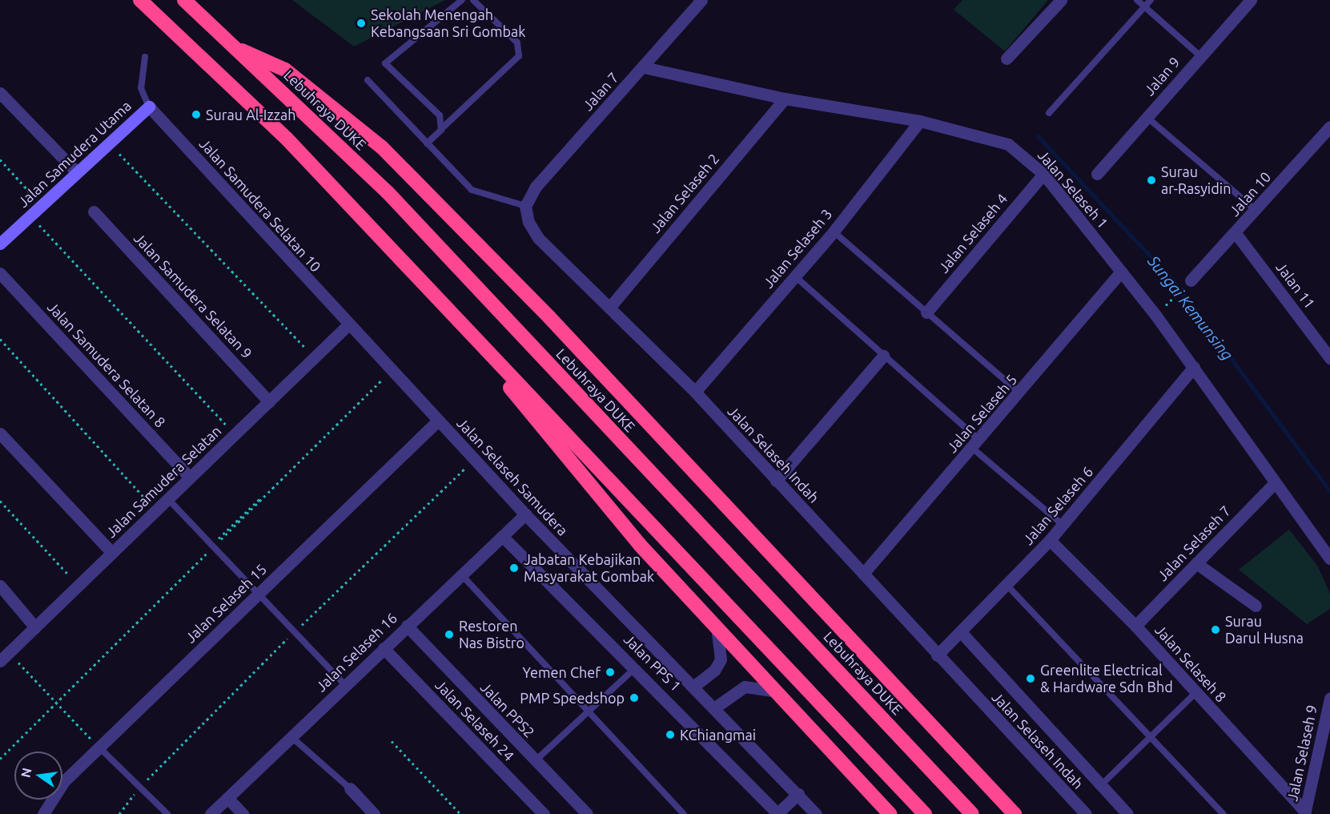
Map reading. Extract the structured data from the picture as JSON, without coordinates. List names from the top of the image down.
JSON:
{
  "streets": {
    "highway": ["Lebuhraya DUKE"],
    "street": [
      "Jalan 9",
      "Jalan 7",
      "Jalan Samudera Utama",
      "Jalan Selaseh 1",
      "Jalan Selaseh 2",
      "Jalan 10",
      "Jalan Samudera Selatan 10",
      "Jalan Selaseh 4",
      "Jalan Selaseh 3",
      "Jalan 11",
      "Jalan Samudera Selatan 9",
      "Jalan Samudera Selatan 8",
      "Jalan Selaseh 5",
      "Jalan Selaseh Indah",
      "Jalan Selaseh Samudera",
      "Jalan Samudera Selatan",
      "Jalan Selaseh 6",
      "Jalan Selaseh 7",
      "Jalan Selaseh 15",
      "Jalan Selaseh 16",
      "Jalan PPS 1",
      "Jalan Selaseh 8",
      "Jalan PPS2",
      "Jalan Selaseh 24",
      "Jalan Selaseh 9"
    ]
  },
  "crossings": [
    ["Jalan 7", "Jalan Selaseh 1"],
    ["Jalan 7", "Jalan Selaseh Indah"],
    ["Jalan Samudera Utama", "Jalan Samudera Selatan 10"],
    ["Jalan Selaseh 1", "Jalan Selaseh 2"],
    ["Jalan Selaseh 1", "Jalan Selaseh 4"],
    ["Jalan Selaseh 1", "Jalan Selaseh 3"],
    ["Jalan Selaseh 1", "Jalan Selaseh 5"],
    ["Jalan Selaseh 1", "Jalan Selaseh 6"],
    ["Jalan Selaseh 1", "Jalan Selaseh 7"],
    ["Jalan Selaseh 2", "Jalan Selaseh Indah"],
    ["Jalan 10", "Jalan 11"],
    ["Jalan Samudera Selatan 10", "Jalan Selaseh Samudera"],
    ["Jalan Samudera Selatan 10", "Jalan Samudera Selatan"],
    ["Jalan Selaseh 3", "Jalan Selaseh Indah"],
    ["Jalan Samudera Selatan 9", "Jalan Samudera Selatan"],
    ["Jalan Samudera Selatan 8", "Jalan Samudera Selatan"],
    ["Jalan Selaseh 5", "Jalan Selaseh Indah"],
    ["Jalan Selaseh Indah", "Jalan Selaseh 6"],
    ["Jalan Selaseh Samudera", "Jalan Samudera Selatan"],
    ["Jalan Selaseh Samudera", "Jalan Selaseh 15"],
    ["Jalan Selaseh Samudera", "Jalan Selaseh 16"],
    ["Jalan Selaseh 6", "Jalan Selaseh 8"],
    ["Jalan Selaseh 7", "Jalan Selaseh 8"],
    ["Jalan Selaseh 16", "Jalan PPS 1"],
    ["Jalan Selaseh 16", "Jalan PPS2"],
    ["Jalan Selaseh 16", "Jalan Selaseh 24"],
    ["Jalan Selaseh 8", "Jalan Selaseh 9"]
  ],
  "water": ["Sungai Kemunsing"],
  "places": [
    "Sekolah Menengah Kebangsaan Sri Gombak",
    "Surau Al-Izzah",
    "Surau ar-Rasyidin",
    "Jabatan Kebajikan Masyarakat Gombak",
    "Surau Darul Husna",
    "Restoren Nas Bistro",
    "Yemen Chef",
    "Greenlite Electrical & Hardware Sdn Bhd",
    "PMP Speedshop",
    "KChiangmai"
  ],
  "north": "left"
}
